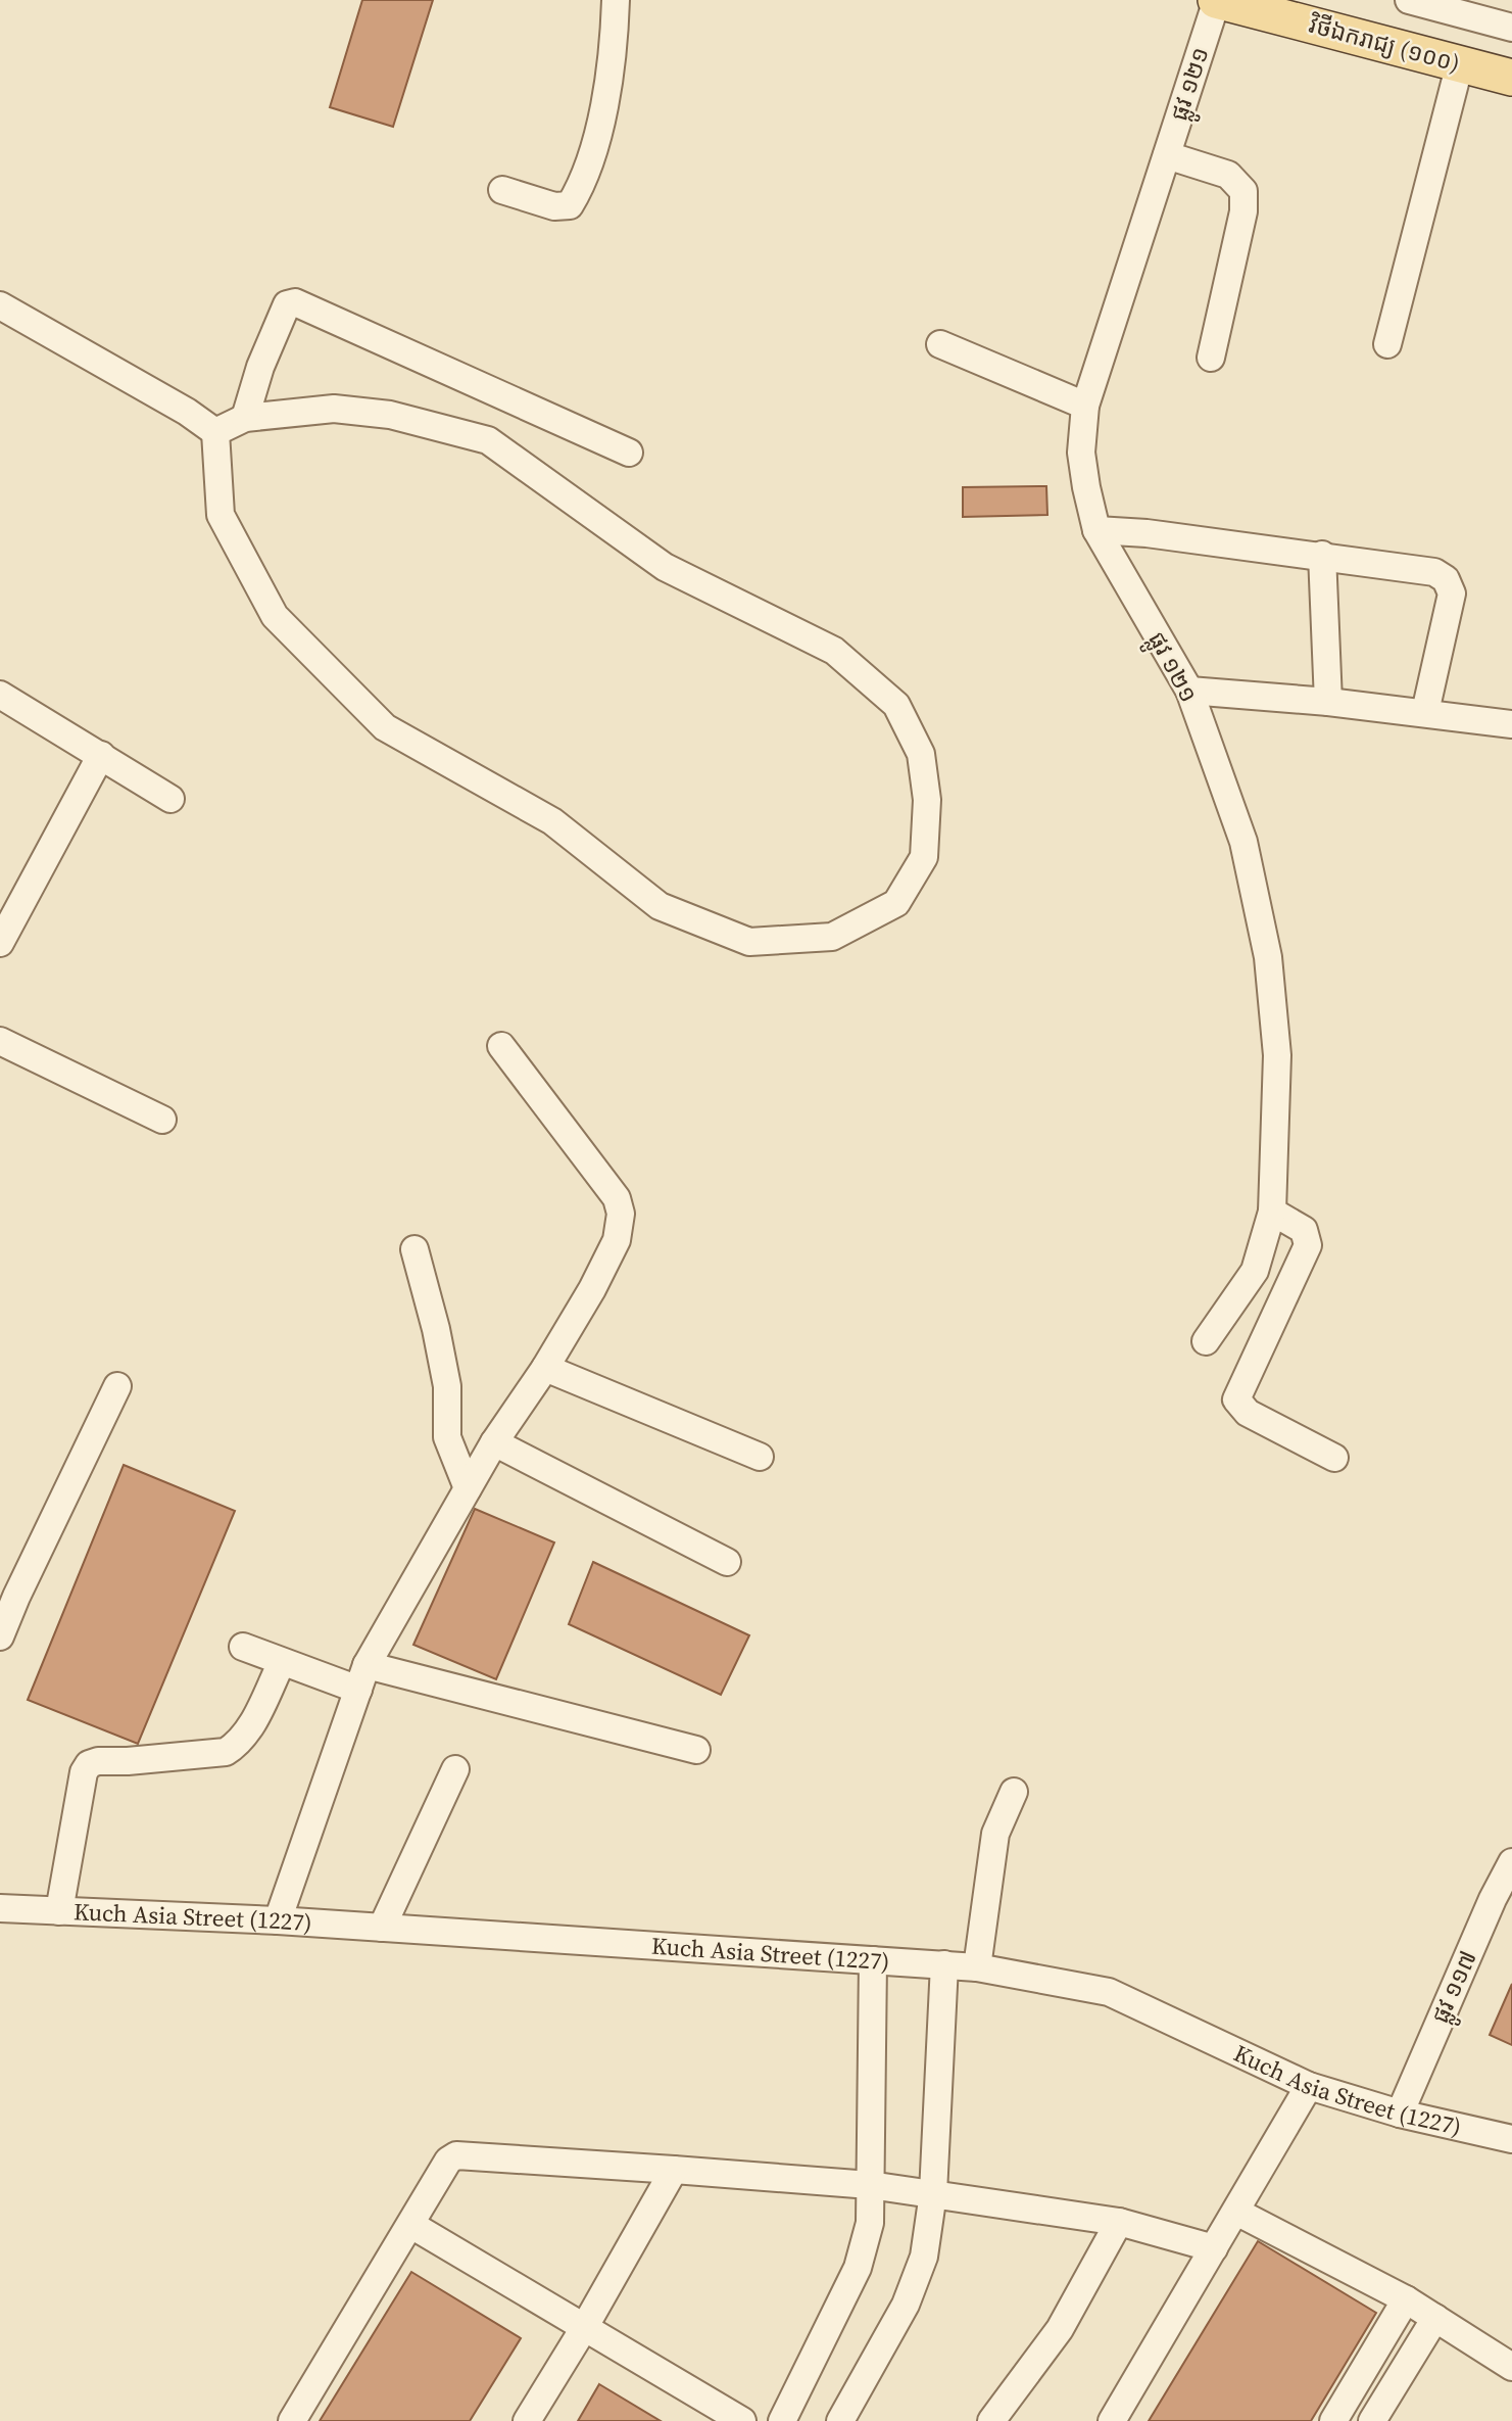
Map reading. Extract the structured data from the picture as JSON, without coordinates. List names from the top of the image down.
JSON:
{
  "streets": {
    "main road": ["វិថីឯករាជ្យ (១០០)"],
    "street": ["ផ្លូវ ១២១", "Kuch Asia Street (1227)", "ផ្លូវ ១១៧"]
  },
  "crossings": [
    ["វិថីឯករាជ្យ (១០០)", "ផ្លូវ ១២១"],
    ["Kuch Asia Street (1227)", "ផ្លូវ ១១៧"]
  ]
}
